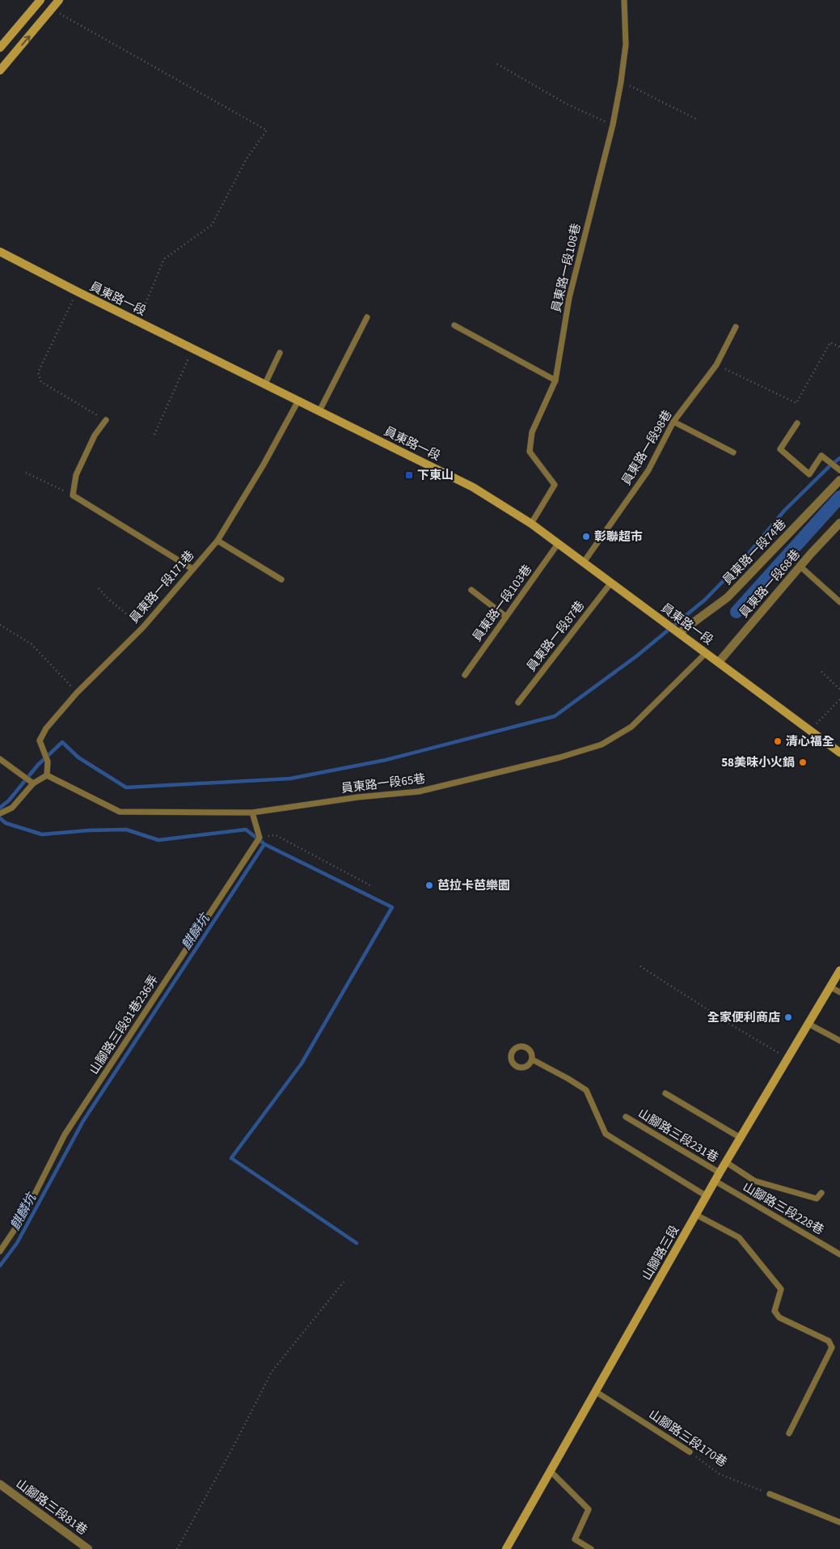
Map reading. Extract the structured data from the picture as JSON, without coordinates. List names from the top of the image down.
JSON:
{
  "streets": {
    "main road": ["員東路一段", "山腳路三段"],
    "street": ["員東路一段74巷", "員東路一段68巷", "山腳路三段81巷"],
    "lane": [
      "員東路一段108巷",
      "員東路一段98巷",
      "員東路一段171巷",
      "員東路一段103巷",
      "員東路一段87巷",
      "員東路一段65巷",
      "山腳路三段81巷236弄",
      "山腳路三段231巷",
      "山腳路三段228巷",
      "山腳路三段170巷"
    ]
  },
  "crossings": [
    ["員東路一段108巷", "員東路一段"],
    ["員東路一段", "員東路一段98巷"],
    ["員東路一段", "員東路一段74巷"],
    ["員東路一段", "員東路一段68巷"],
    ["員東路一段", "員東路一段171巷"],
    ["員東路一段", "員東路一段103巷"],
    ["員東路一段", "員東路一段87巷"],
    ["員東路一段", "員東路一段65巷"],
    ["員東路一段171巷", "員東路一段65巷"],
    ["山腳路三段231巷", "山腳路三段"],
    ["山腳路三段228巷", "山腳路三段"],
    ["山腳路三段", "山腳路三段170巷"]
  ],
  "water": ["麒麟坑"],
  "places": {
    "transit": ["下東山"],
    "other": [
      "彰聯超市",
      "清心福全",
      "58美味小火鍋",
      "芭拉卡芭樂園",
      "全家便利商店"
    ]
  }
}
